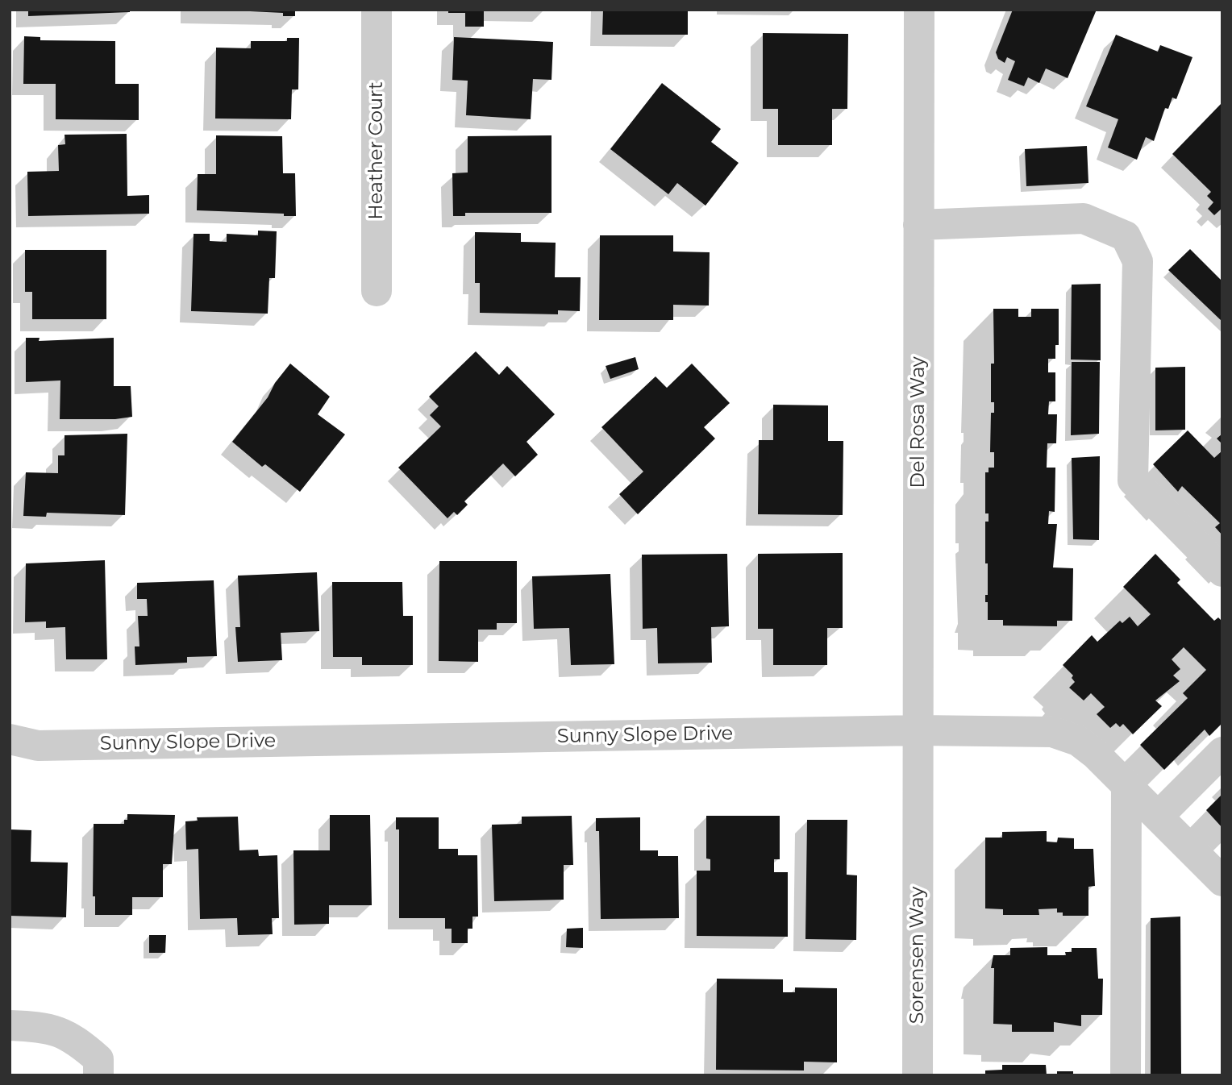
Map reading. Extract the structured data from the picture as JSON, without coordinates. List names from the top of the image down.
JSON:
{
  "streets": {
    "street": [
      "Heather Court",
      "Del Rosa Way",
      "Sunny Slope Drive",
      "Sorensen Way"
    ]
  },
  "crossings": [
    ["Del Rosa Way", "Sunny Slope Drive"],
    ["Del Rosa Way", "Sorensen Way"]
  ]
}
